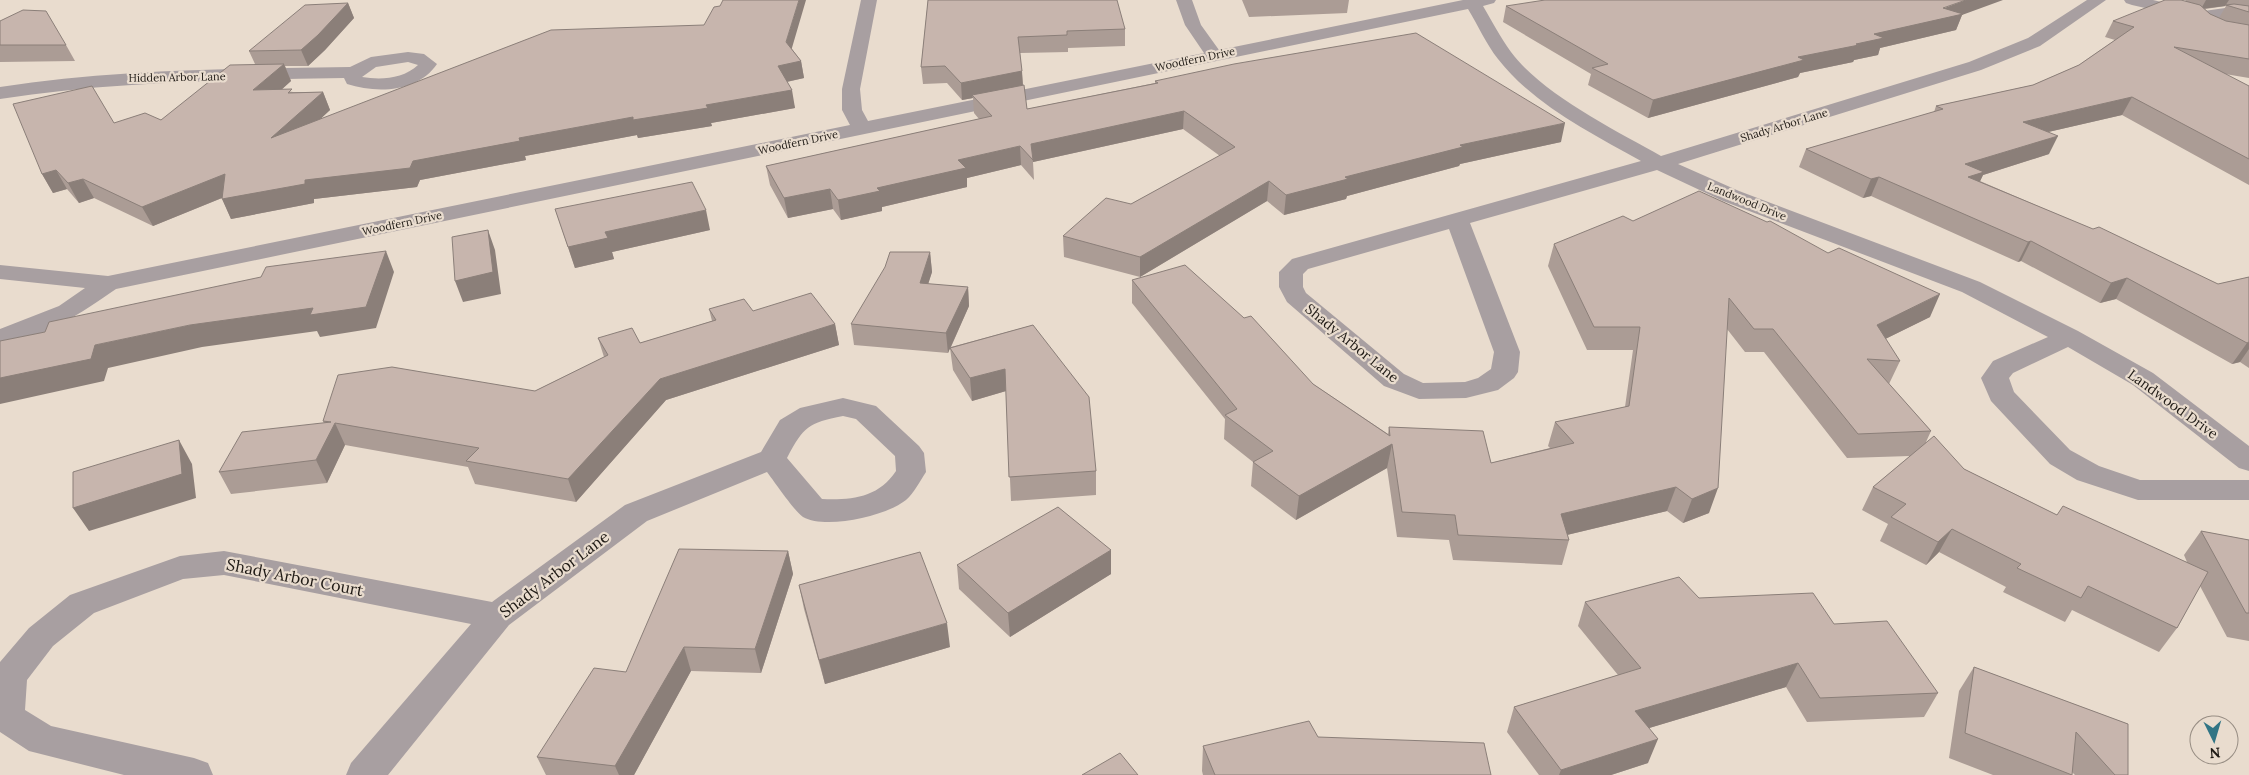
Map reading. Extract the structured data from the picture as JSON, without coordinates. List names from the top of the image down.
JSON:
{
  "streets": {
    "street": [
      "Woodfern Drive",
      "Hidden Arbor Lane",
      "Shady Arbor Lane",
      "Landwood Drive",
      "Shady Arbor Court"
    ]
  },
  "crossings": [
    ["Woodfern Drive", "Landwood Drive"],
    ["Shady Arbor Lane", "Landwood Drive"],
    ["Shady Arbor Lane", "Shady Arbor Court"]
  ],
  "north": "bottom"
}
